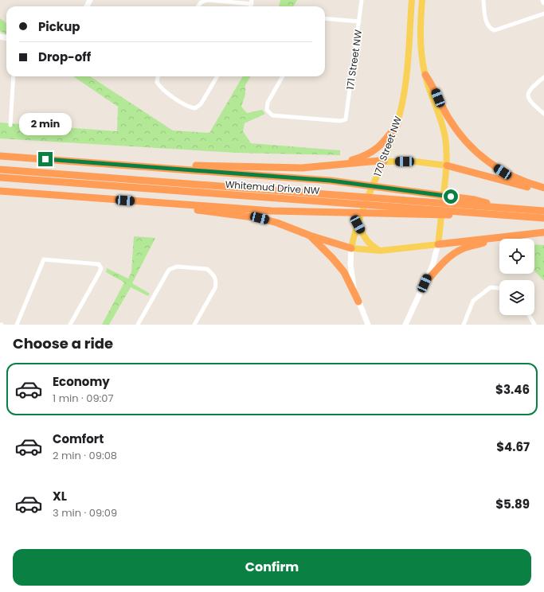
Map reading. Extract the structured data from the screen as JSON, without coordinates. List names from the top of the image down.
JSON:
{
  "streets": {
    "highway": ["Whitemud Drive NW"],
    "main road": ["170 Street NW"],
    "street": ["171 Street NW"]
  },
  "page": {
    "banner": ["Pickup", "Drop-off"],
    "bubble": "2 min",
    "heading": "Choose a ride",
    "list": [
      {
        "name": "Economy",
        "note": "1 min · 09:07",
        "value": "$3.46"
      },
      {
        "name": "Comfort",
        "note": "2 min · 09:08",
        "value": "$4.67"
      },
      {
        "name": "XL",
        "note": "3 min · 09:09",
        "value": "$5.89"
      }
    ],
    "buttons": "Confirm"
  }
}
